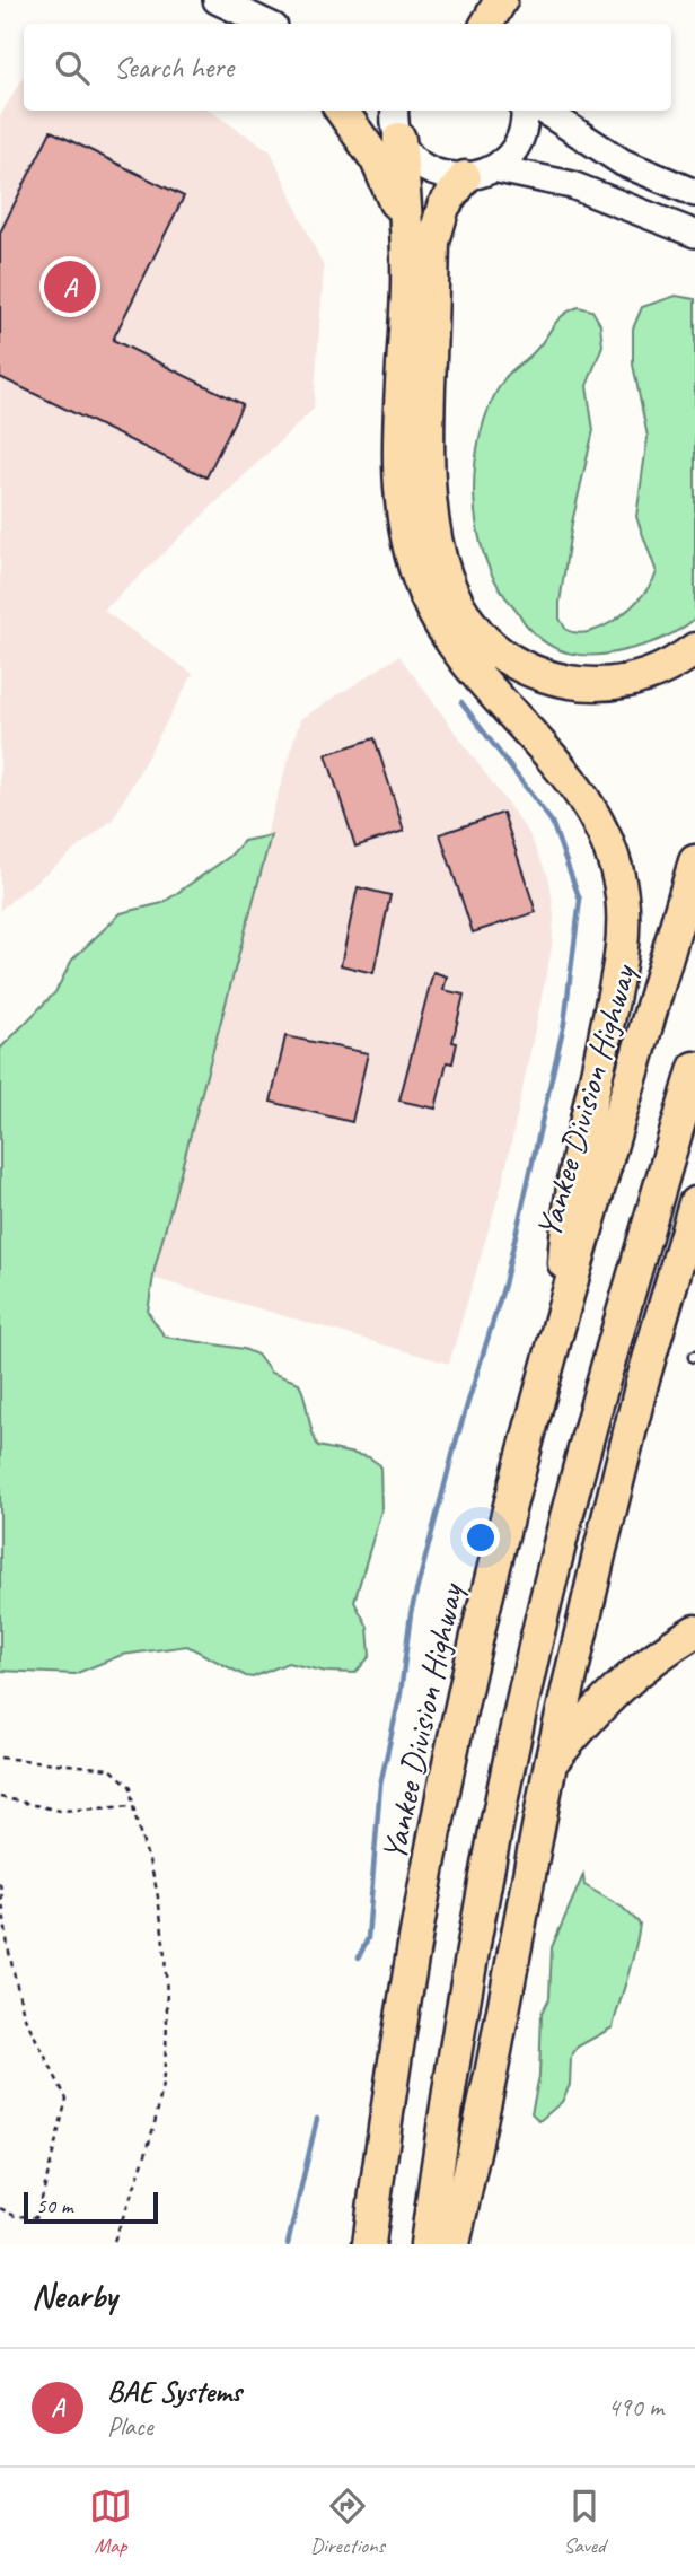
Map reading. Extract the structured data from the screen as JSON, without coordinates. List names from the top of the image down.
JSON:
{
  "streets": {
    "highway": ["Yankee Division Highway"]
  },
  "scale_bar": "50 m",
  "page": {
    "search": "Search here",
    "pins": "A",
    "scale": "50 m",
    "heading": "Nearby",
    "list": [
      {
        "mark": "A",
        "name": "BAE Systems",
        "note": "Place",
        "value": "490 m"
      }
    ],
    "nav": ["Map", "Directions", "Saved"]
  }
}
